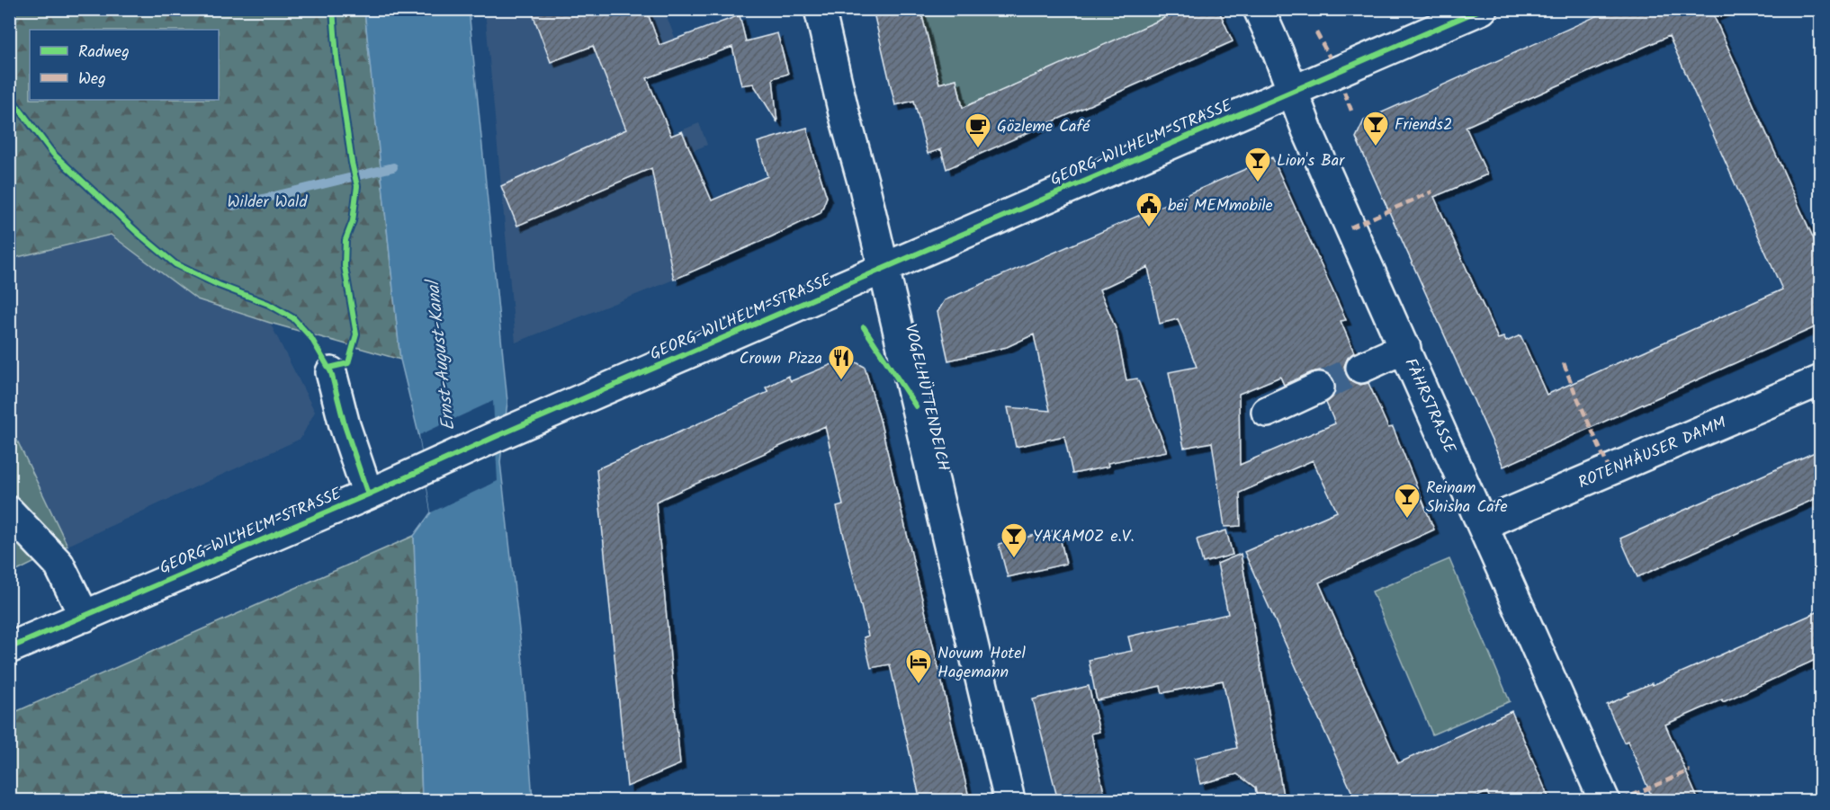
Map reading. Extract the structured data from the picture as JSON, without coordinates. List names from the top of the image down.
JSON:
{
  "streets": {
    "street": [
      "GEORG-WILHELM-STRASSE",
      "VOGELHÜTTENDEICH",
      "FÄHRSTRASSE",
      "ROTENHÄUSER DAMM"
    ]
  },
  "crossings": [
    ["GEORG-WILHELM-STRASSE", "VOGELHÜTTENDEICH"],
    ["GEORG-WILHELM-STRASSE", "FÄHRSTRASSE"],
    ["FÄHRSTRASSE", "ROTENHÄUSER DAMM"]
  ],
  "water": ["Ernst-August-Kanal"],
  "parks": ["Wilder Wald"],
  "places": {
    "bar": [
      "Friends2",
      "Lion's Bar",
      "Reinam Shisha Cafe",
      "YAKAMOZ e.V."
    ],
    "cafe": ["Gözleme Café"],
    "public building": ["bei MEMmobile"],
    "restaurant": ["Crown Pizza"],
    "hotel": ["Novum Hotel Hagemann"]
  },
  "legend": ["Radweg", "Weg"]
}
